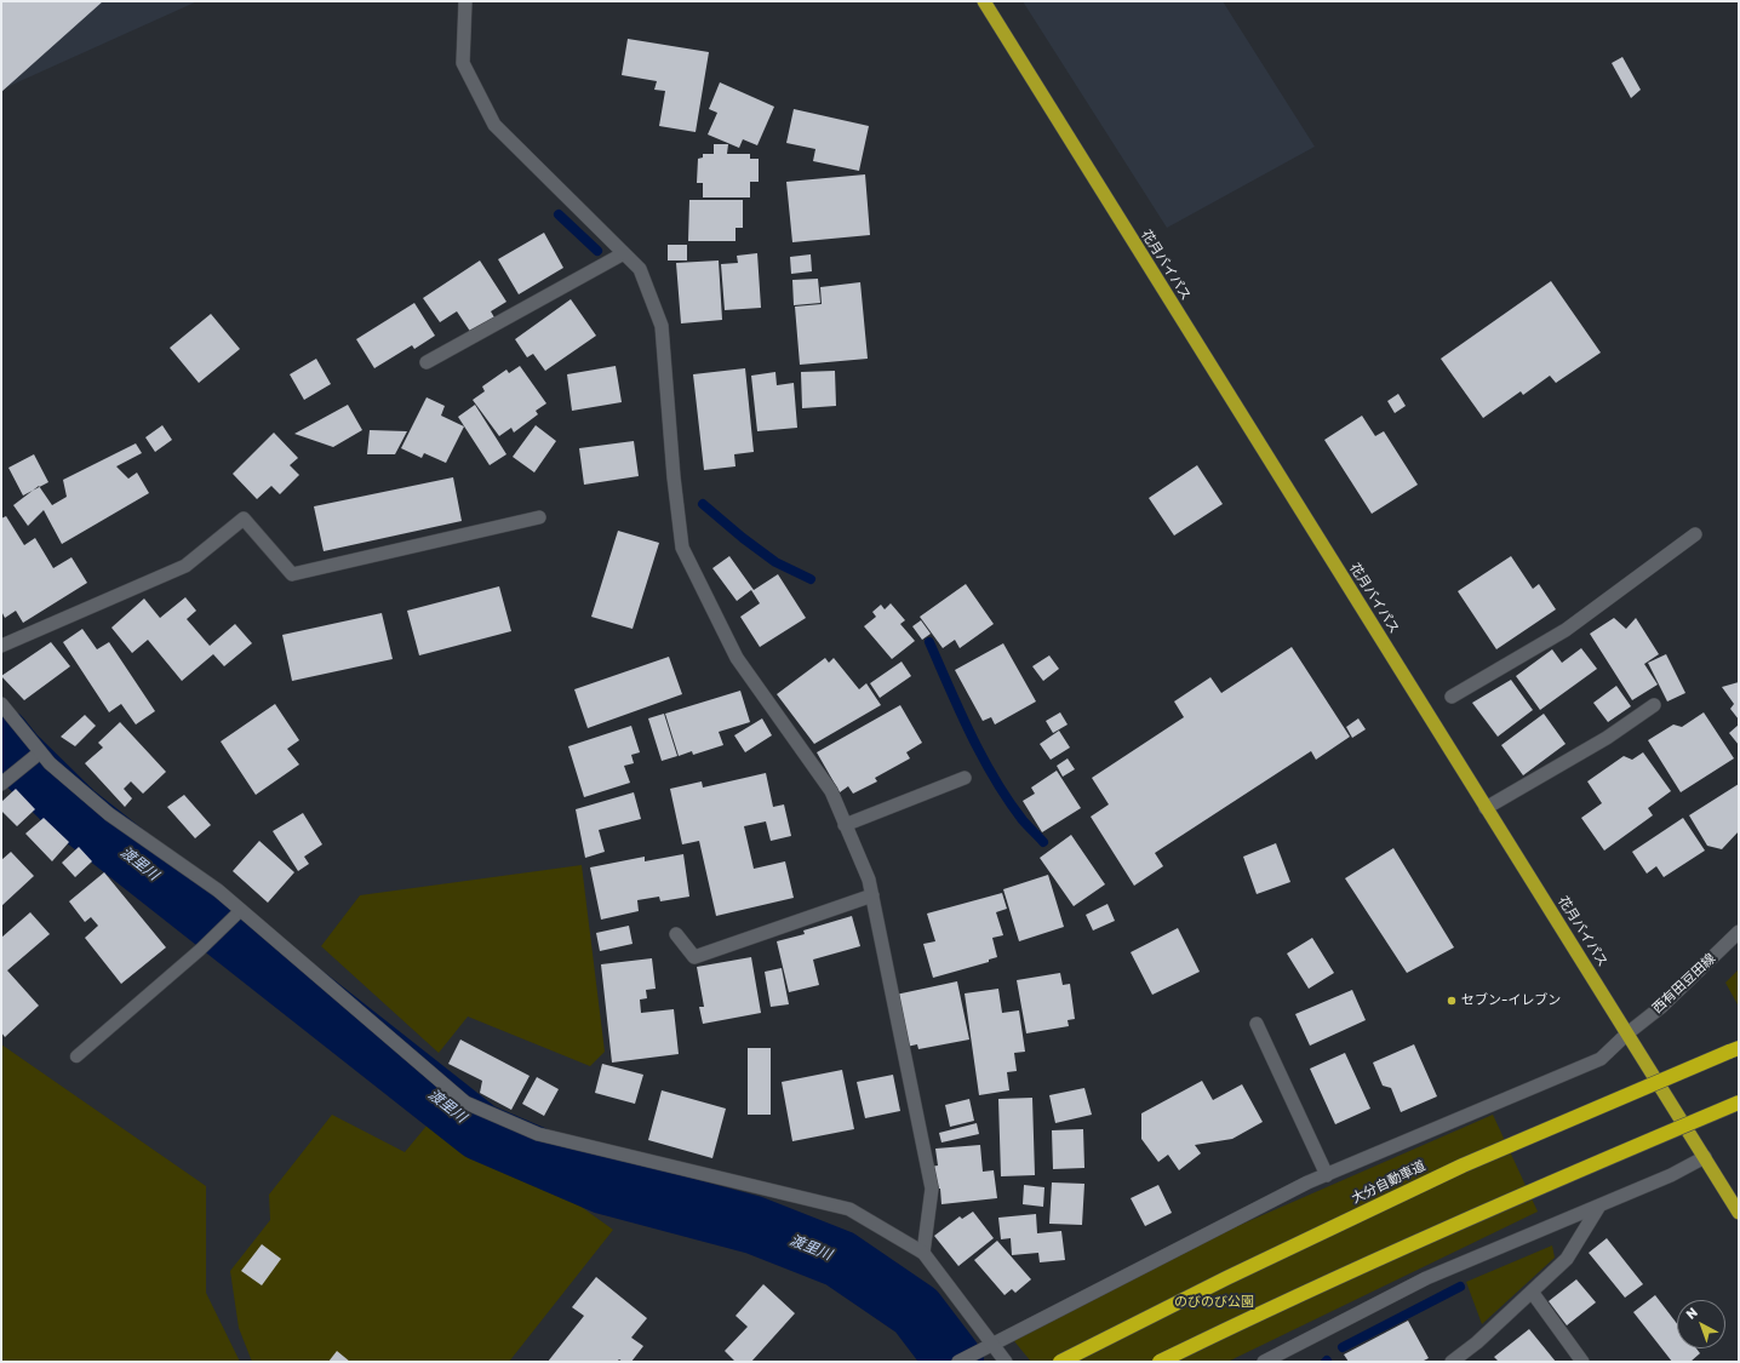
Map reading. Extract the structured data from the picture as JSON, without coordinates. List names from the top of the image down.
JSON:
{
  "streets": {
    "highway": ["花月バイパス", "大分自動車道"],
    "street": ["西有田豆田線"]
  },
  "crossings": [
    ["花月バイパス", "西有田豆田線"]
  ],
  "water": ["渡里川"],
  "parks": ["のびのび公園"],
  "places": ["セブン-イレブン"],
  "north": "top left"
}
